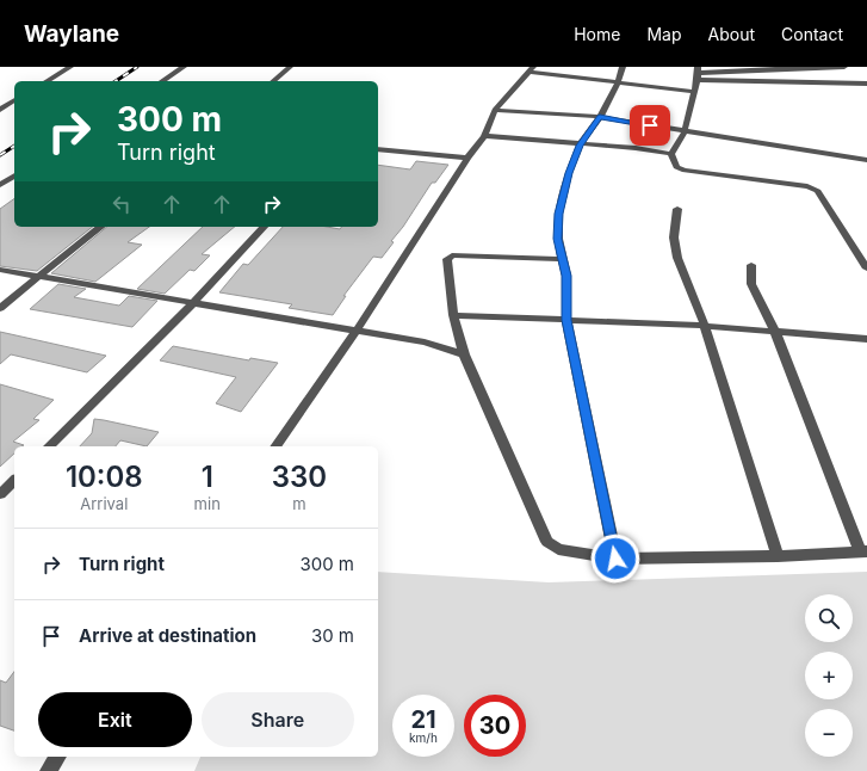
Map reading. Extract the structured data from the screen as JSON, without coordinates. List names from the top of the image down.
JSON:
{
  "page": {
    "header": "Waylane",
    "nav": [
      "Home",
      "Map",
      "About",
      "Contact"
    ],
    "turn": ["300 m", "Turn right"],
    "eta": [
      "10:08",
      "Arrival",
      "1",
      "min",
      "330",
      "m"
    ],
    "list": [
      {
        "name": "Turn right",
        "value": "300 m"
      },
      {
        "name": "Arrive at destination",
        "value": "30 m"
      }
    ],
    "map_buttons": ["+", "−"],
    "buttons": ["Exit", "Share"],
    "speed": "21 km/h",
    "limit": "30"
  }
}
